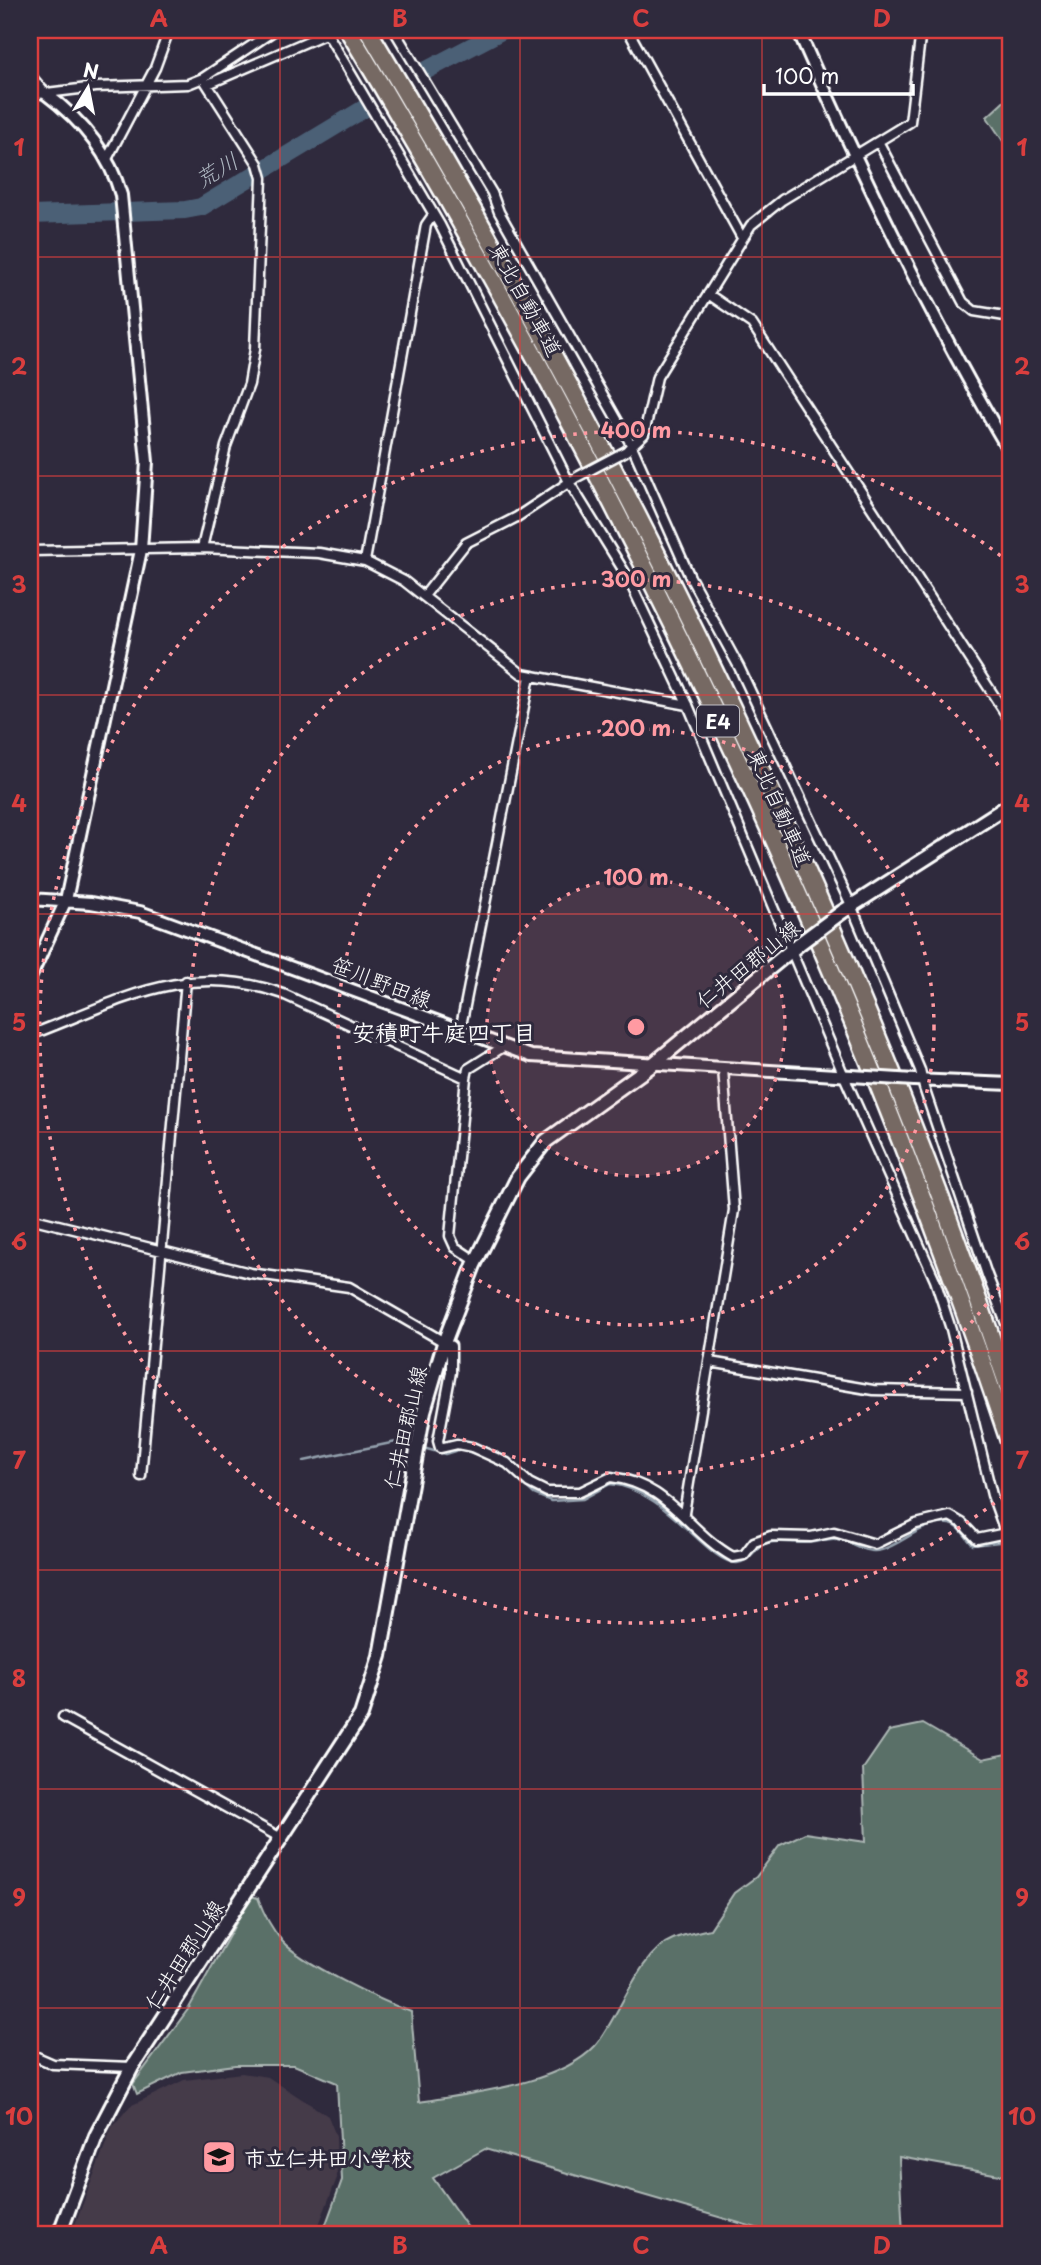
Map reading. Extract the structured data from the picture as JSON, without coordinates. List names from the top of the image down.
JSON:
{
  "streets": {
    "highway": ["東北自動車道", "E4"],
    "main road": ["仁井田郡山線"],
    "street": ["笹川野田線"]
  },
  "crossings": [
    ["仁井田郡山線", "笹川野田線"]
  ],
  "districts": ["安積町牛庭四丁目"],
  "water": ["荒川"],
  "places": {
    "school or university": ["市立仁井田小学校"]
  },
  "scale_bar": "100 m",
  "north": "top",
  "grid": {
    "columns": [
      "A",
      "B",
      "C",
      "D"
    ],
    "rows": [
      "1",
      "2",
      "3",
      "4",
      "5",
      "6",
      "7",
      "8",
      "9",
      "10"
    ]
  },
  "rings": [
    "400 m",
    "300 m",
    "200 m",
    "100 m"
  ]
}
